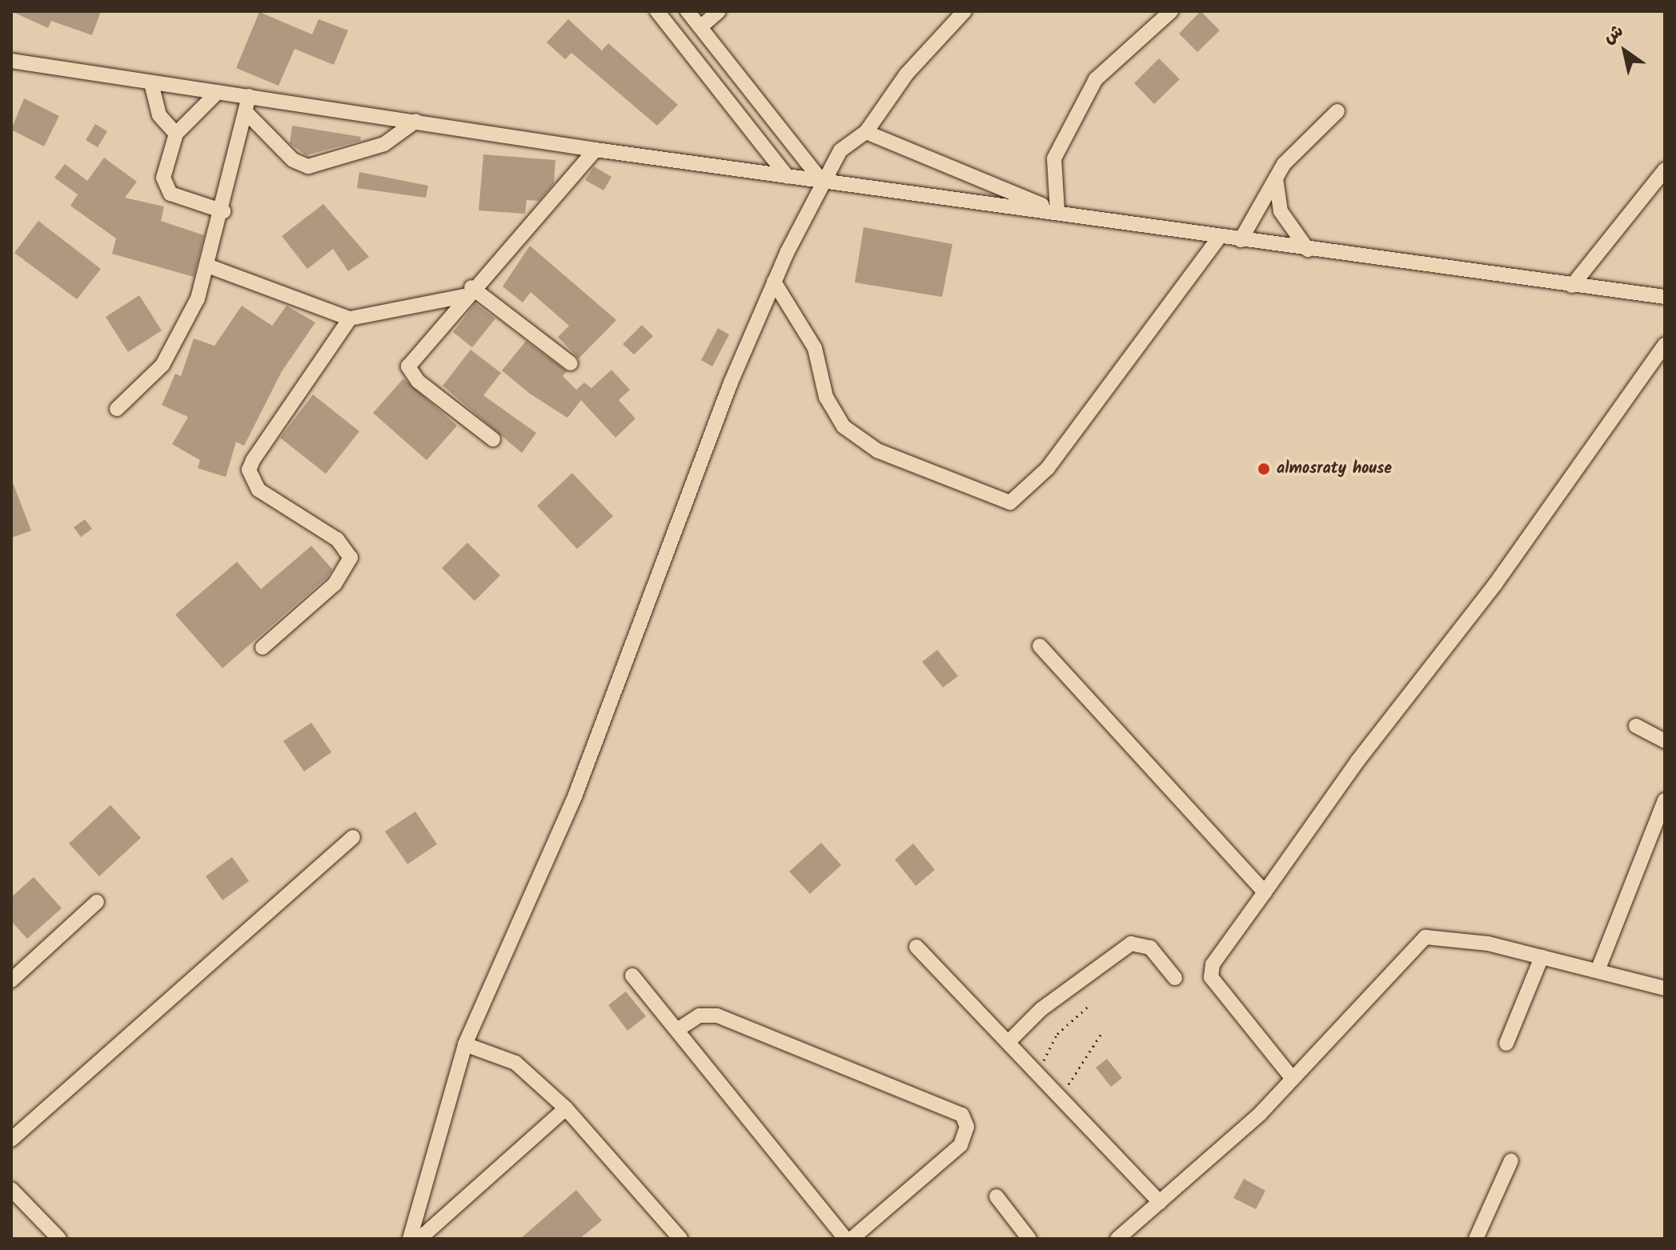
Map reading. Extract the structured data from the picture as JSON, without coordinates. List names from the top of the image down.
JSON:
{
  "places": ["almosraty house"],
  "north": "top left"
}
